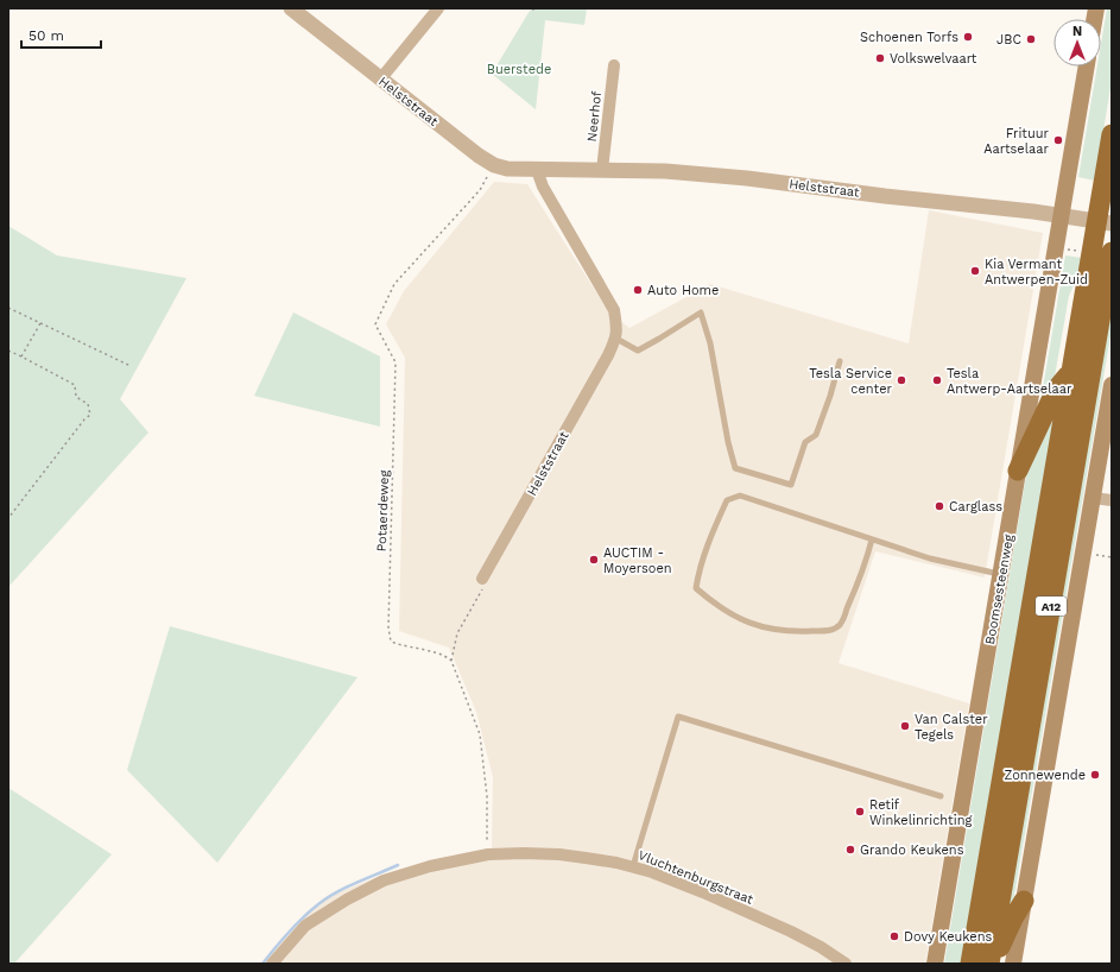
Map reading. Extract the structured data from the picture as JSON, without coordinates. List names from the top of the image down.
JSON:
{
  "streets": {
    "highway": ["A12"],
    "main road": ["Boomsesteenweg"],
    "street": ["Helststraat", "Neerhof", "Vluchtenburgstraat"],
    "path": ["Potaerdeweg"]
  },
  "crossings": [
    ["Helststraat", "Neerhof"],
    ["Helststraat", "Potaerdeweg"],
    ["Helststraat", "Boomsesteenweg"],
    ["Helststraat", "A12"]
  ],
  "parks": ["Buerstede"],
  "places": [
    "Schoenen Torfs",
    "JBC",
    "Volkswelvaart",
    "Frituur Aartselaar",
    "Kia Vermant Antwerpen-Zuid",
    "Auto Home",
    "Tesla Service center",
    "Tesla Antwerp-Aartselaar",
    "Carglass",
    "AUCTIM - Moyersoen",
    "Van Calster Tegels",
    "Zonnewende",
    "Retif Winkelinrichting",
    "Grando Keukens",
    "Dovy Keukens"
  ],
  "scale_bar": "50 m",
  "north": "top"
}
